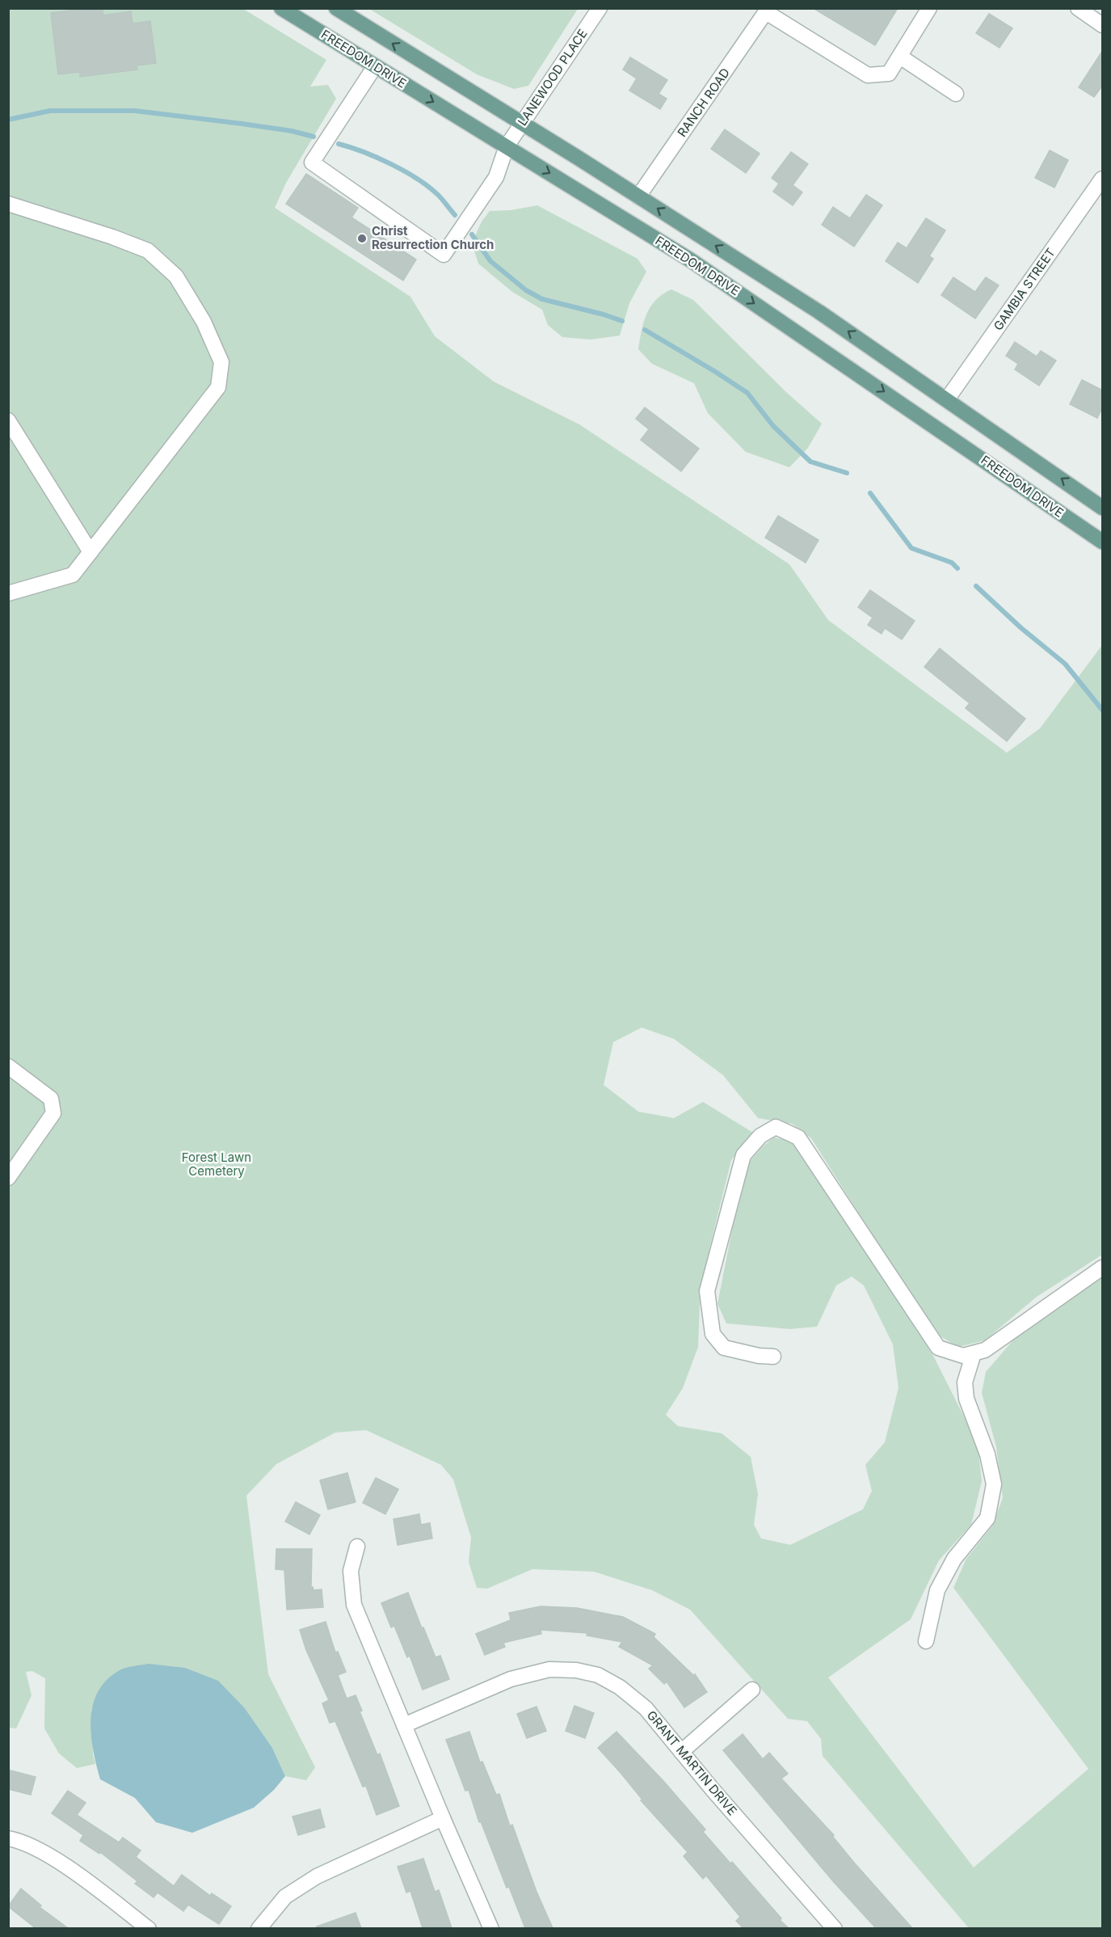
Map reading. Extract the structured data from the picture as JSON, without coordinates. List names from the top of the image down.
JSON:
{
  "streets": {
    "main road": ["FREEDOM DRIVE"],
    "street": [
      "LANEWOOD PLACE",
      "RANCH ROAD",
      "GAMBIA STREET",
      "GRANT MARTIN DRIVE"
    ]
  },
  "crossings": [
    ["FREEDOM DRIVE", "LANEWOOD PLACE"]
  ],
  "parks": ["Forest Lawn Cemetery"],
  "places": ["Christ Resurrection Church"]
}
